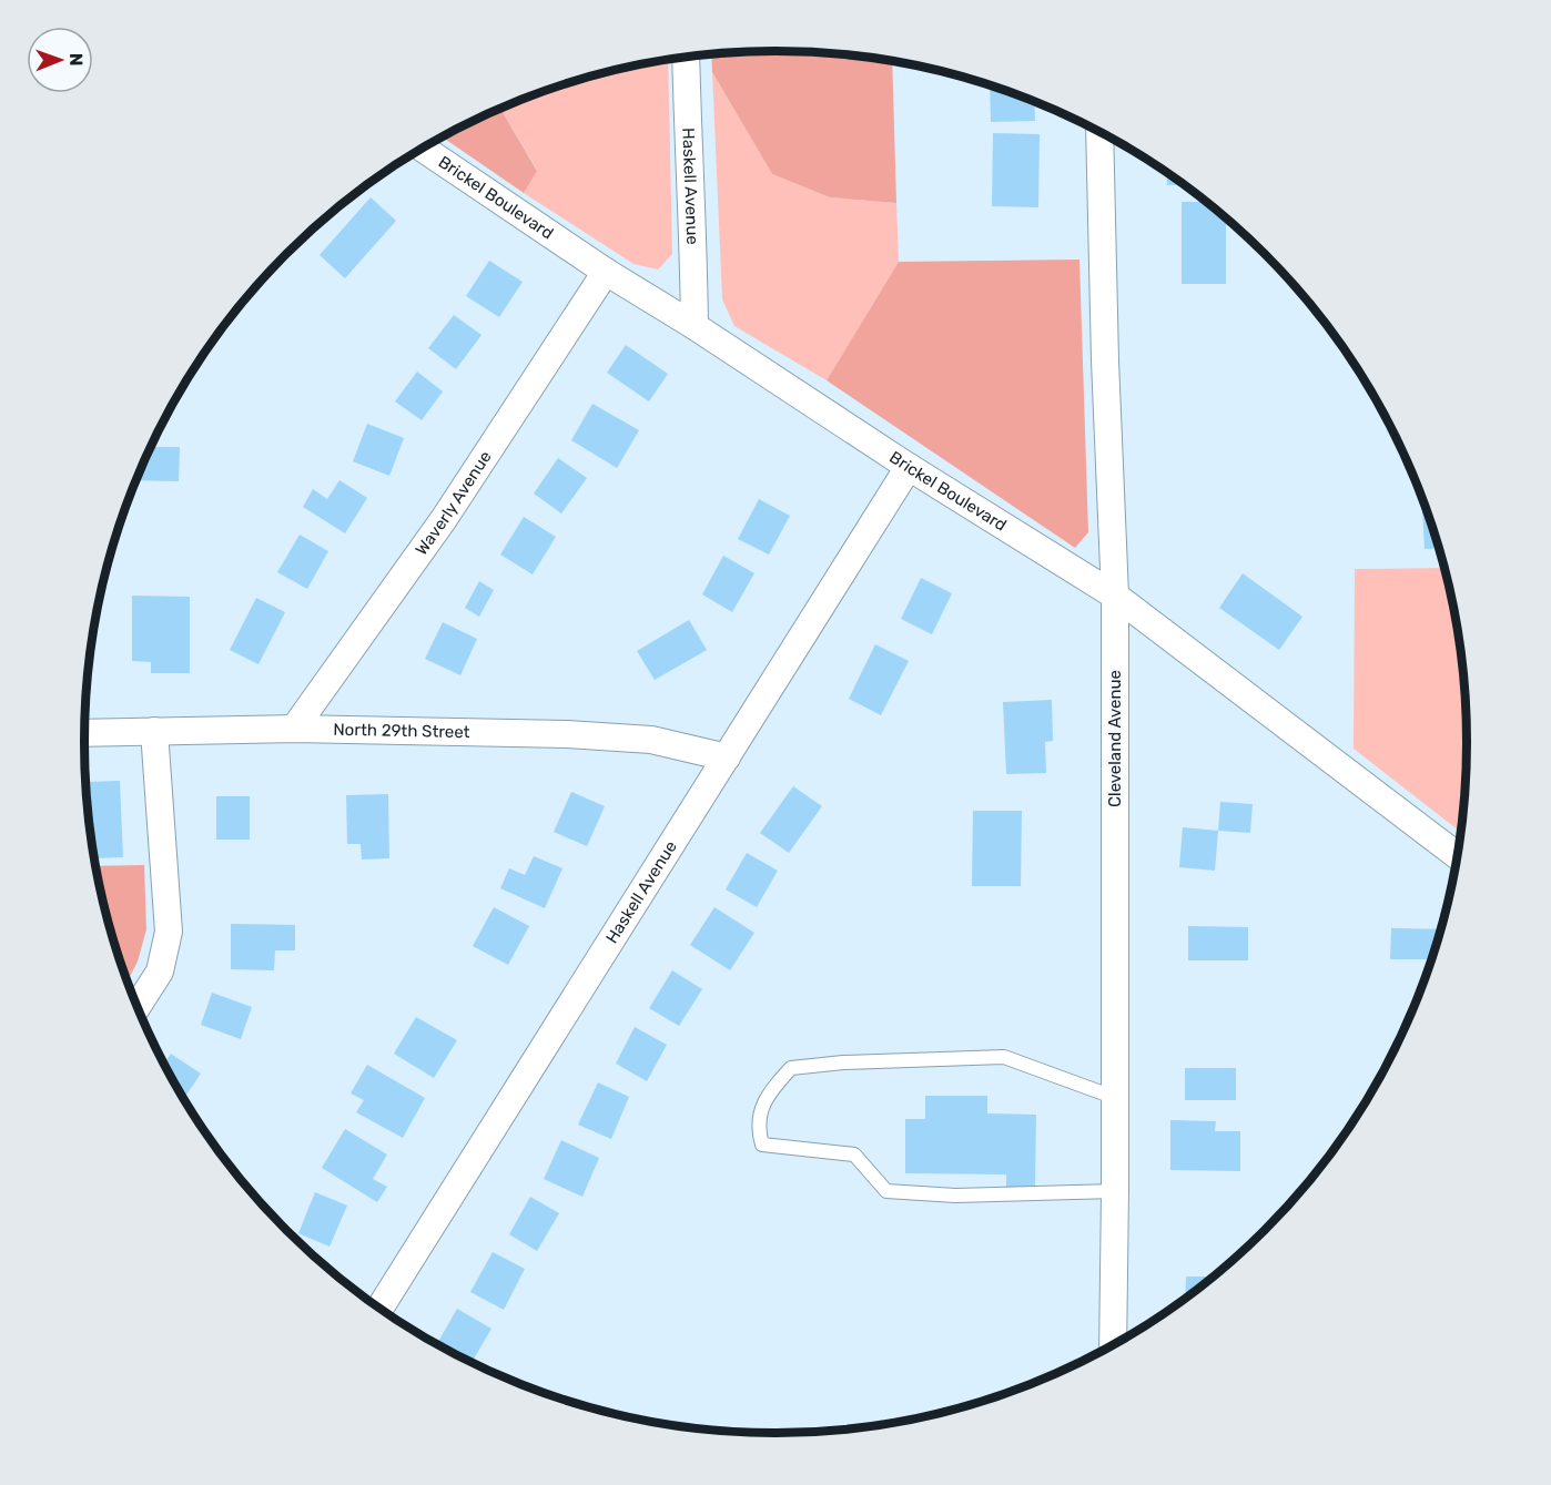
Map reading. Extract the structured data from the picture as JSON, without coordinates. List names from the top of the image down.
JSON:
{
  "streets": {
    "street": [
      "Haskell Avenue",
      "Brickel Boulevard",
      "Waverly Avenue",
      "North 29th Street",
      "Cleveland Avenue"
    ]
  },
  "crossings": [
    ["Haskell Avenue", "Brickel Boulevard"],
    ["Haskell Avenue", "North 29th Street"],
    ["Brickel Boulevard", "Waverly Avenue"],
    ["Brickel Boulevard", "Cleveland Avenue"],
    ["Waverly Avenue", "North 29th Street"]
  ],
  "north": "right"
}
